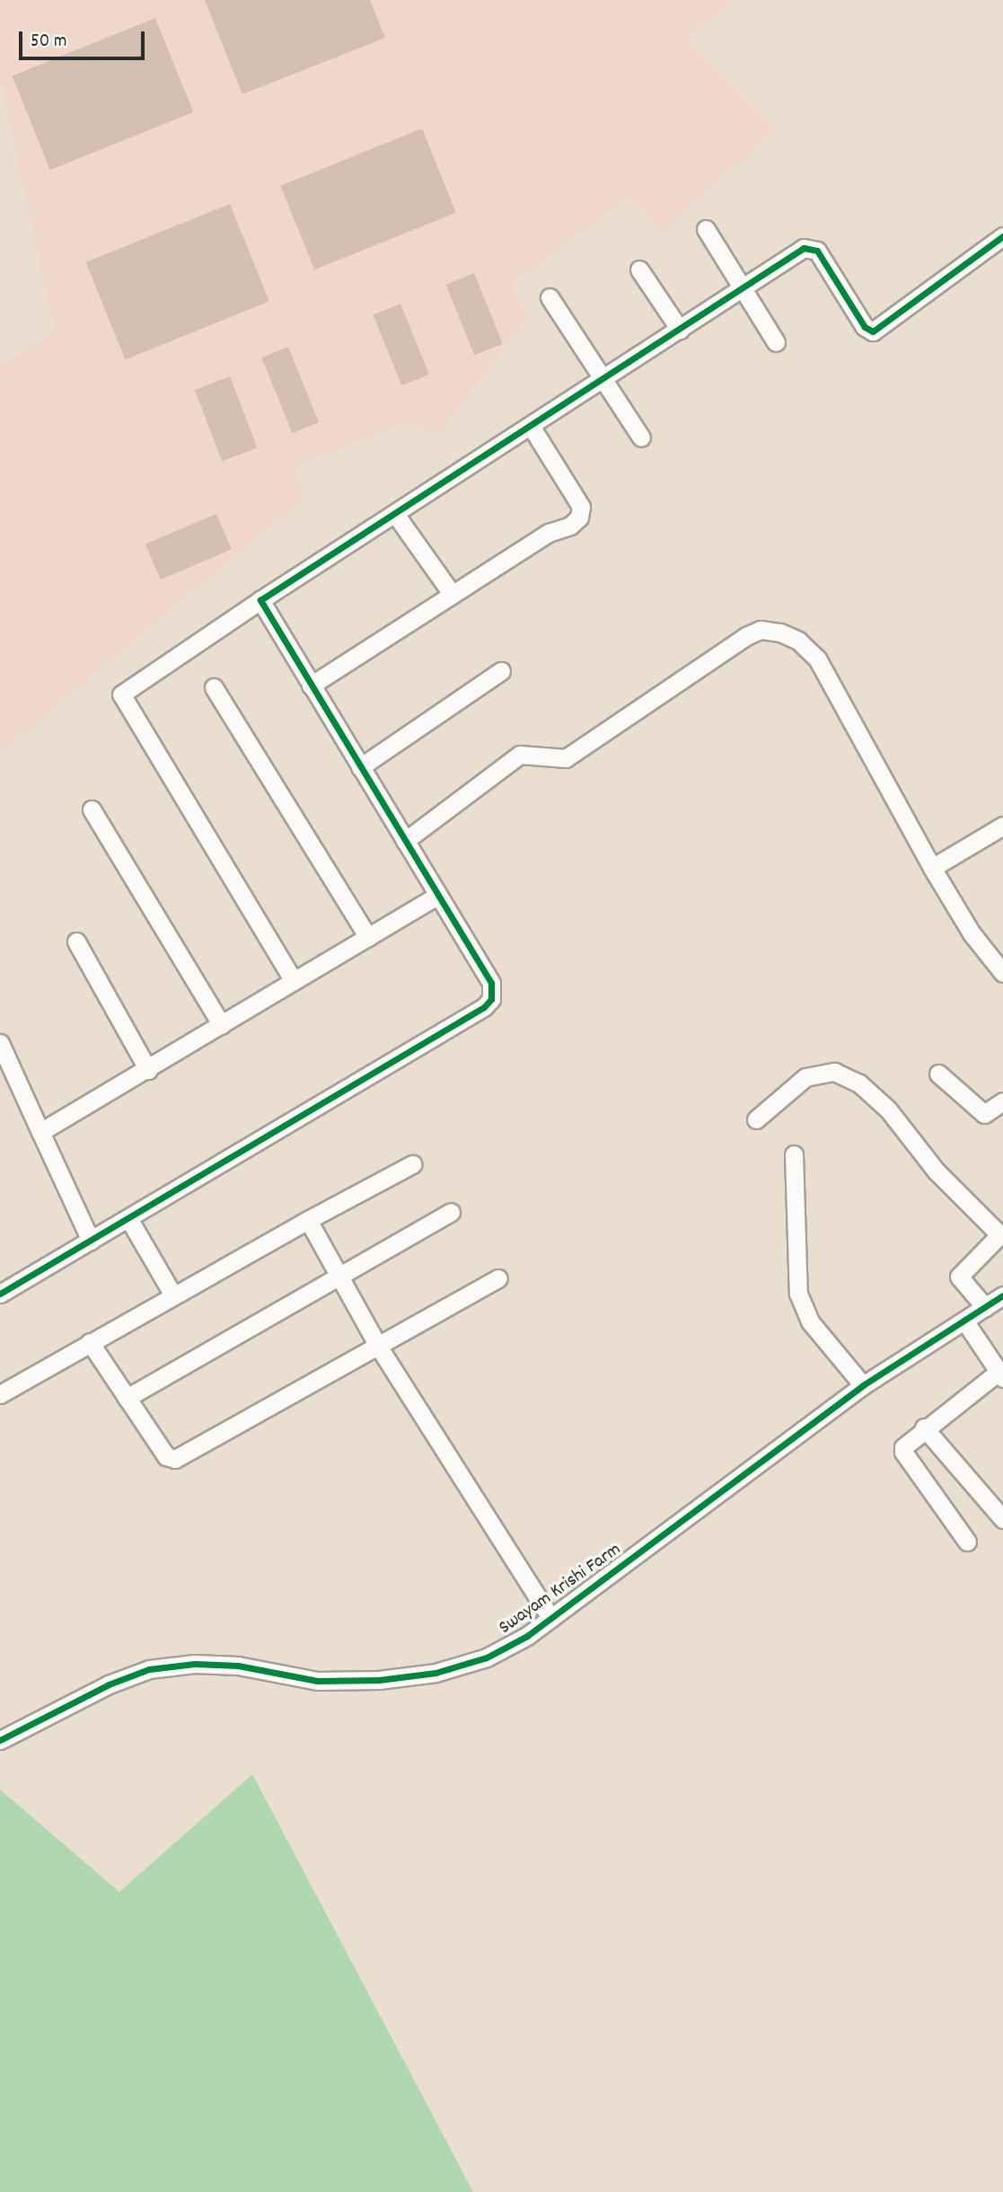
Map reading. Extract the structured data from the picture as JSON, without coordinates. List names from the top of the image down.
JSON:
{
  "streets": {
    "street": ["Swayam Krishi Farm"]
  },
  "scale_bar": "50 m"
}
